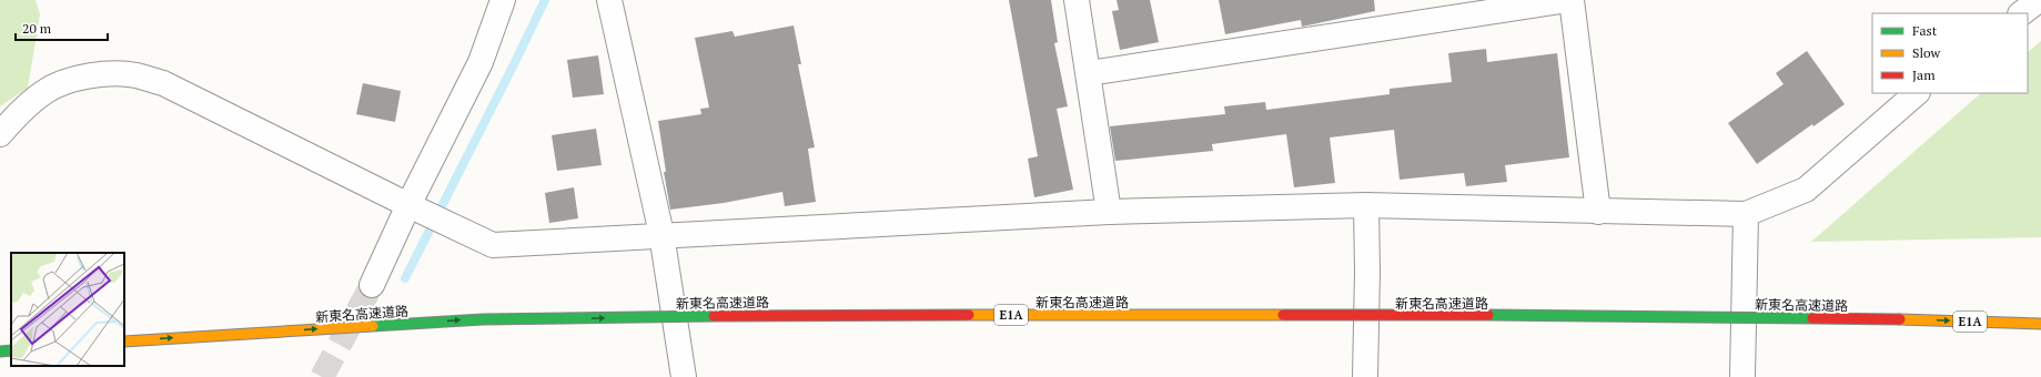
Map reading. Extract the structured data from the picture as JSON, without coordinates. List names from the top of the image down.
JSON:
{
  "streets": {
    "highway": ["新東名高速道路", "E1A"]
  },
  "one_way": ["新東名高速道路"],
  "legend": ["Fast", "Slow", "Jam"],
  "scale_bar": "20 m"
}
